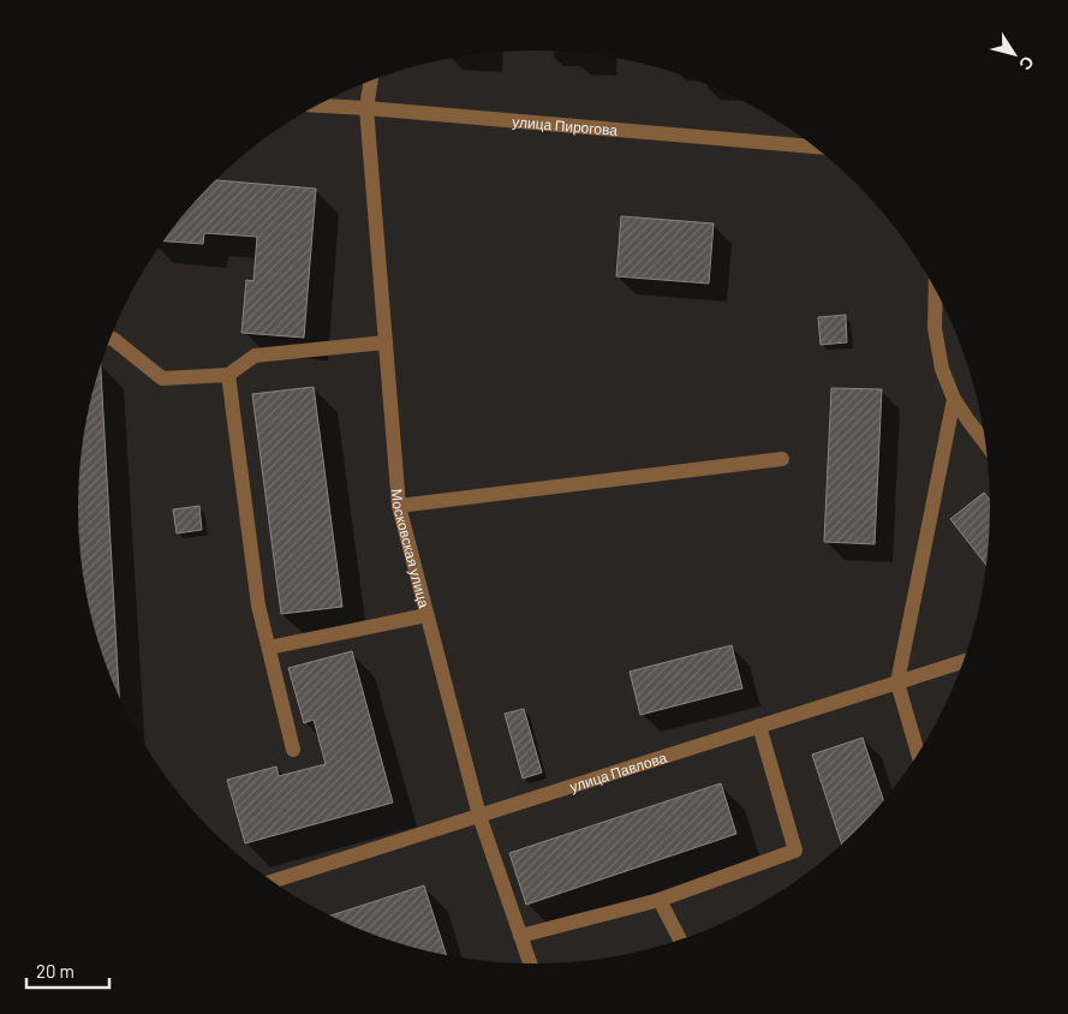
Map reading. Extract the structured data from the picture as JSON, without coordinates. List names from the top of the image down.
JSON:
{
  "streets": {
    "street": ["улица Пирогова", "Московская улица", "улица Павлова"]
  },
  "crossings": [
    ["улица Пирогова", "Московская улица"],
    ["Московская улица", "улица Павлова"]
  ],
  "scale_bar": "20 m",
  "north": "bottom right"
}
